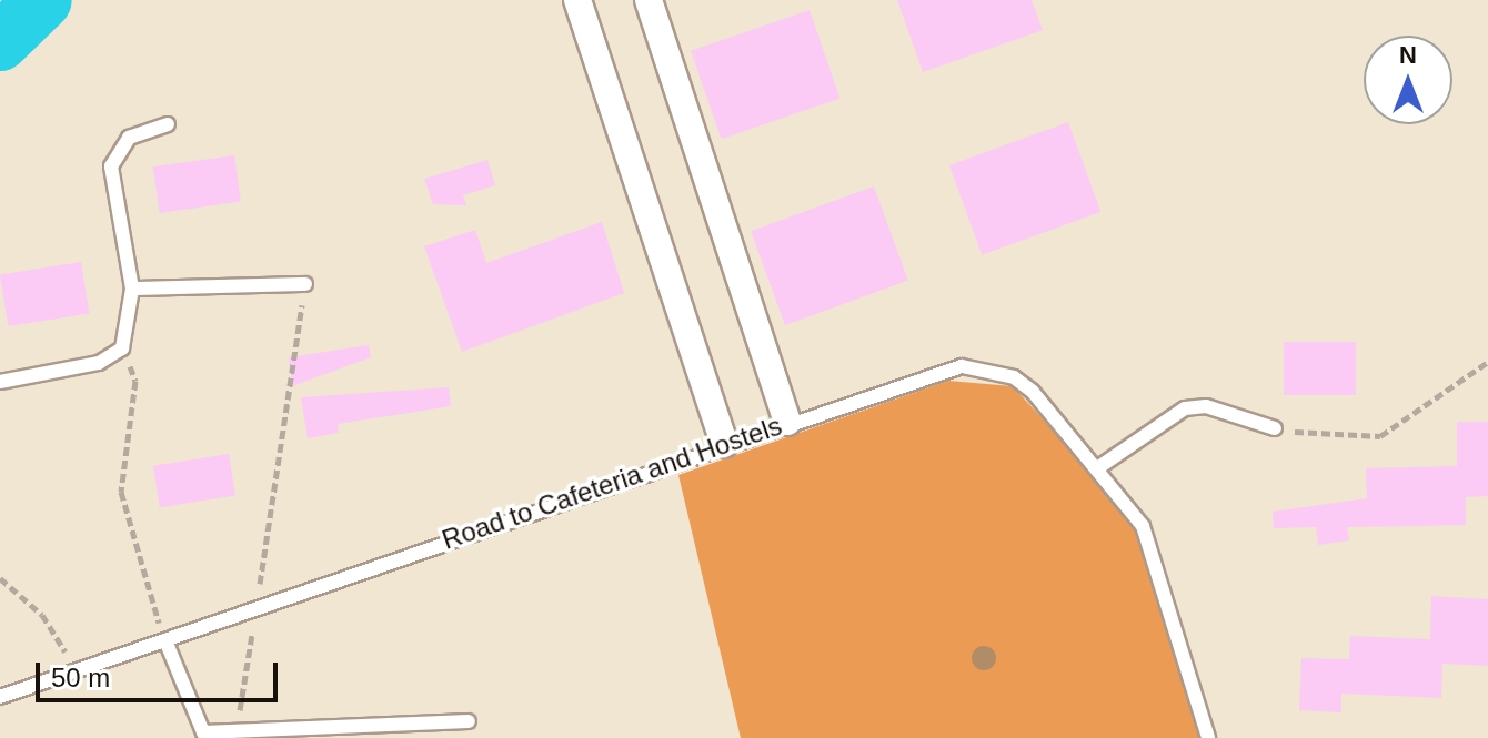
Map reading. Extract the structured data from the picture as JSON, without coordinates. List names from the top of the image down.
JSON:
{
  "streets": {
    "lane": ["Road to Cafeteria and Hostels"]
  },
  "scale_bar": "50 m",
  "north": "top"
}
